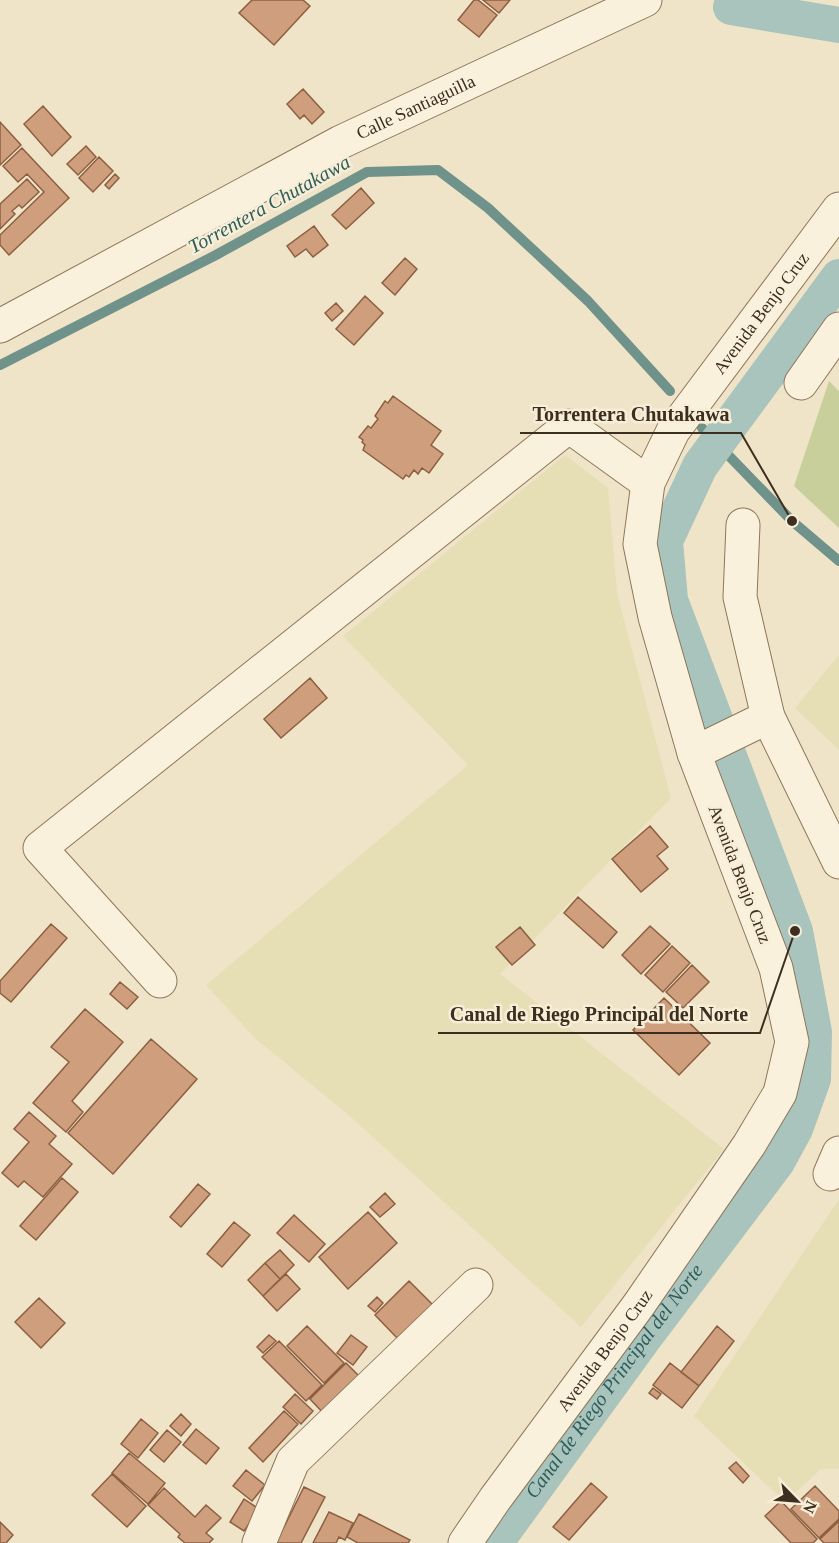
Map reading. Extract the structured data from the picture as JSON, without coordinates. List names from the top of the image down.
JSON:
{
  "streets": {
    "street": ["Calle Santiaguilla", "Avenida Benjo Cruz"]
  },
  "water": ["Torrentera Chutakawa", "Canal de Riego Principal del Norte"],
  "places": ["Torrentera Chutakawa", "Canal de Riego Principal del Norte"],
  "north": "bottom right"
}
